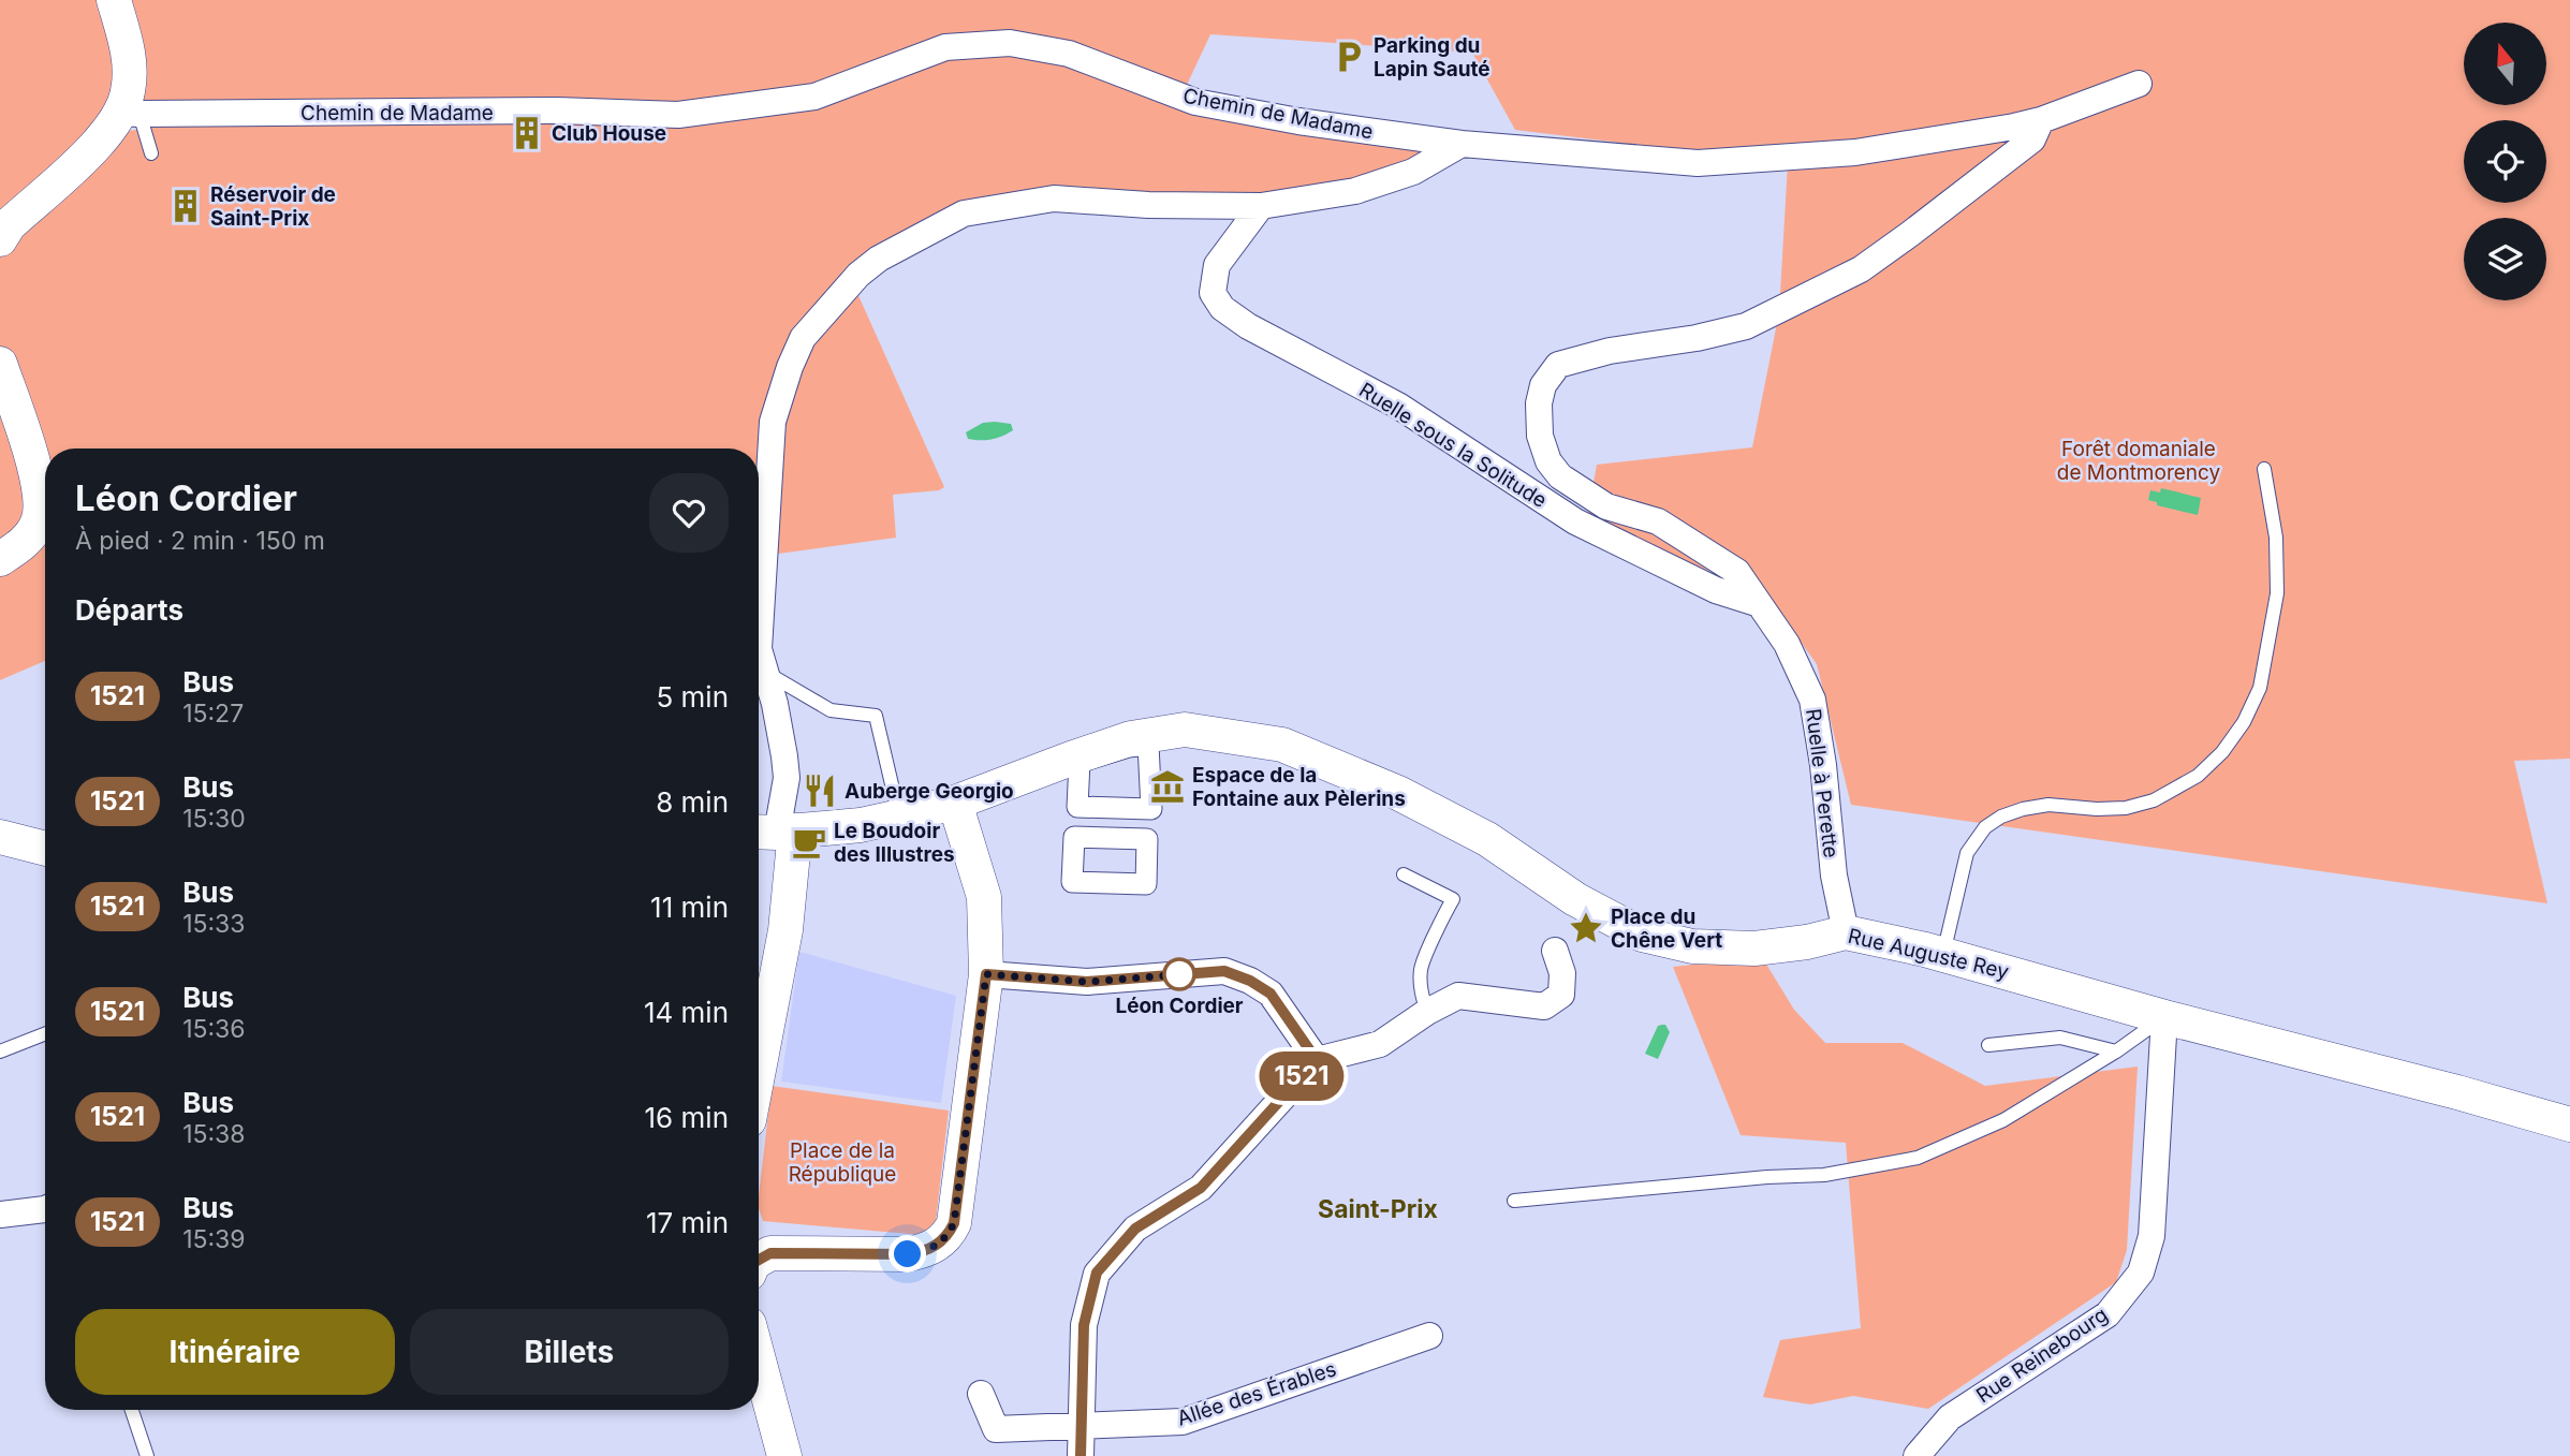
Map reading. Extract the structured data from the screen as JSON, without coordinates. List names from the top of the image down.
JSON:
{
  "streets": {
    "street": [
      "Chemin de Madame",
      "Ruelle sous la Solitude",
      "Ruelle à Perette",
      "Rue Auguste Rey",
      "Rue Reinebourg",
      "Allée des Érables"
    ]
  },
  "crossings": [
    ["Chemin de Madame", "Ruelle à Perette"],
    ["Ruelle sous la Solitude", "Ruelle à Perette"],
    ["Ruelle à Perette", "Rue Auguste Rey"],
    ["Rue Auguste Rey", "Rue Reinebourg"]
  ],
  "districts": ["Saint-Prix"],
  "parks": ["Forêt domaniale de Montmorency", "Place de la République"],
  "places": {
    "parking": ["Parking du Lapin Sauté"],
    "building": ["Club House", "Réservoir de Saint-Prix"],
    "museum": ["Espace de la Fontaine aux Pèlerins"],
    "restaurant": ["Auberge Georgio"],
    "cafe": ["Le Boudoir des Illustres"],
    "place": ["Place du Chêne Vert"],
    "other": ["Léon Cordier"]
  },
  "lines": ["bus line 1521"],
  "north": "top",
  "page": {
    "on_map": "1521",
    "heading": [
      ["Léon Cordier", "À pied · 2 min · 150 m"],
      "Départs"
    ],
    "list": [
      {
        "mark": "1521",
        "name": "Bus",
        "note": "15:27",
        "value": "5 min"
      },
      {
        "mark": "1521",
        "name": "Bus",
        "note": "15:30",
        "value": "8 min"
      },
      {
        "mark": "1521",
        "name": "Bus",
        "note": "15:33",
        "value": "11 min"
      },
      {
        "mark": "1521",
        "name": "Bus",
        "note": "15:36",
        "value": "14 min"
      },
      {
        "mark": "1521",
        "name": "Bus",
        "note": "15:38",
        "value": "16 min"
      },
      {
        "mark": "1521",
        "name": "Bus",
        "note": "15:39",
        "value": "17 min"
      }
    ],
    "buttons": ["Itinéraire", "Billets"]
  }
}
